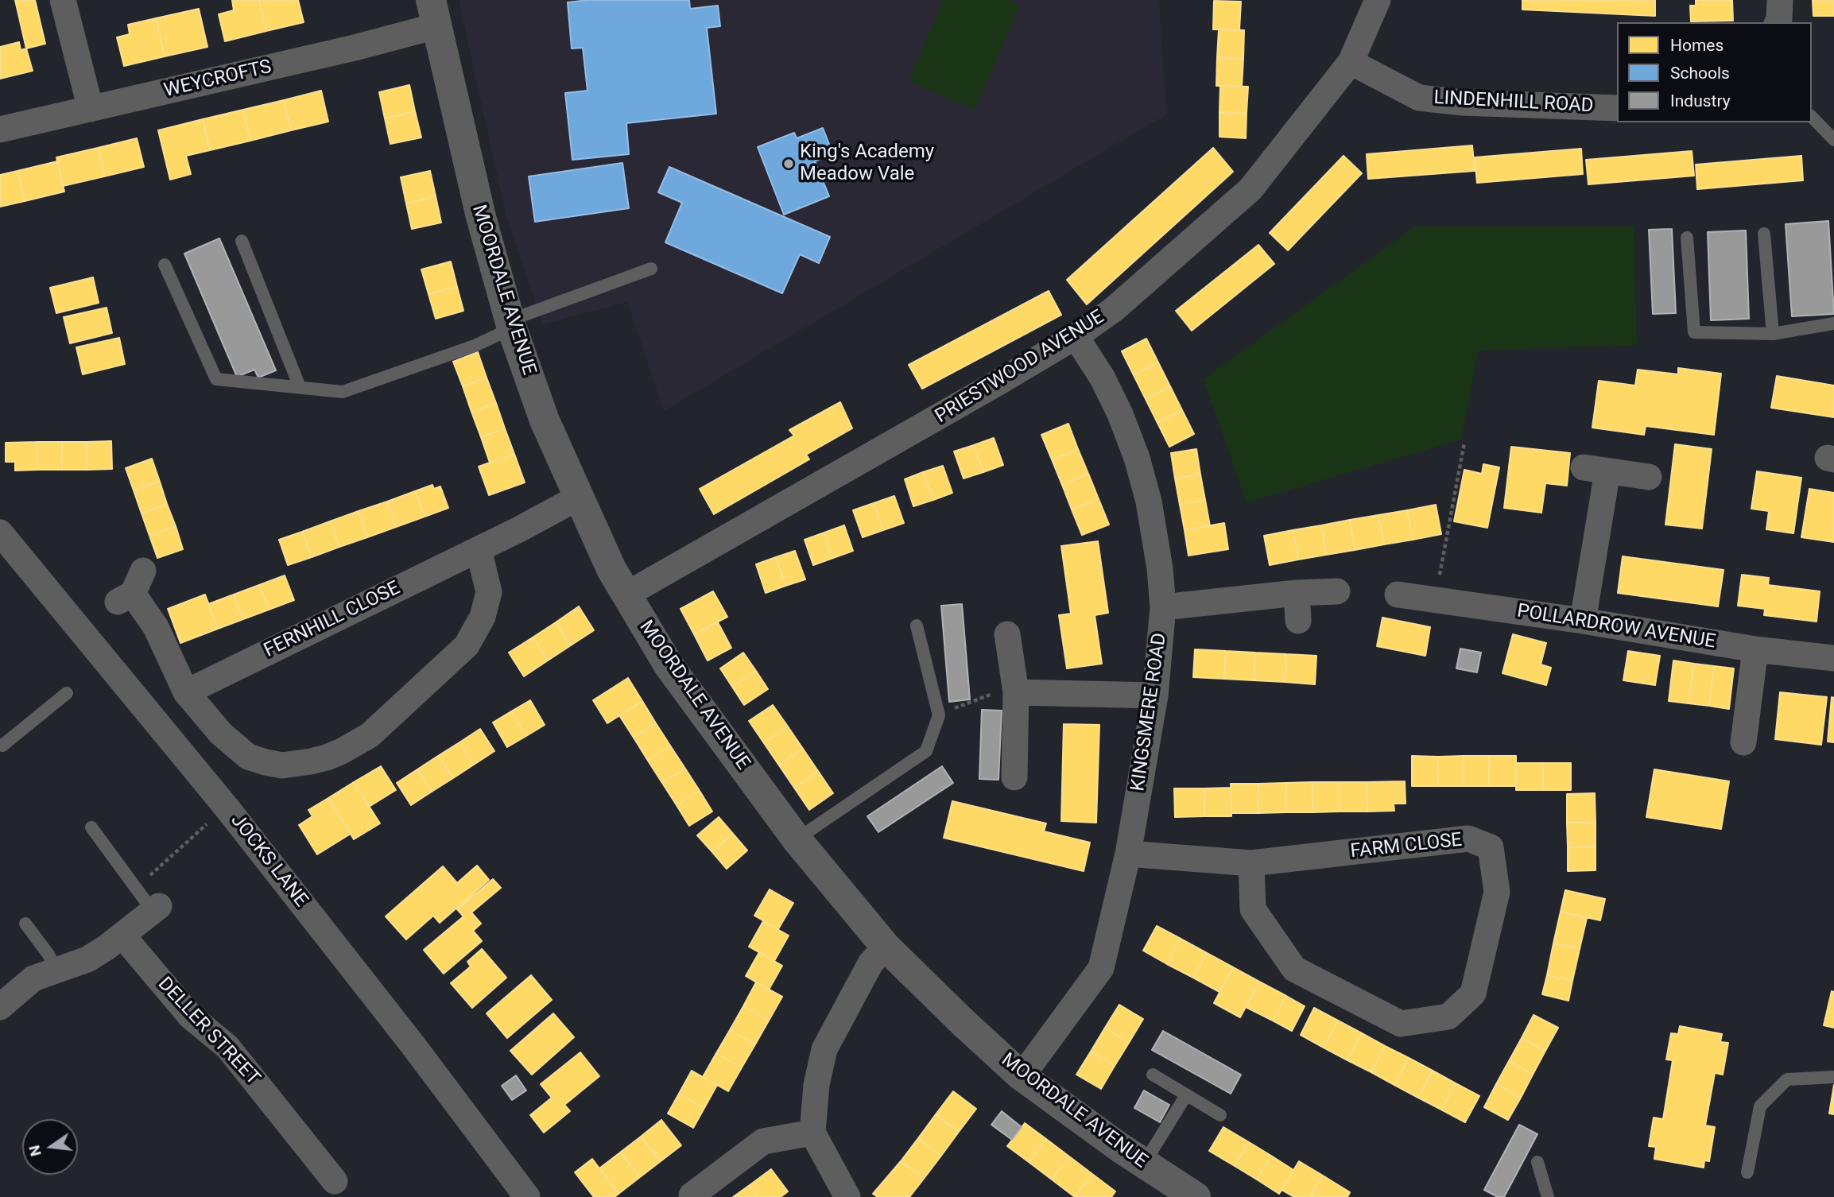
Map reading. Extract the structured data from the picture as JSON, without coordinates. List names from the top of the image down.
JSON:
{
  "streets": {
    "street": [
      "WEYCROFTS",
      "LINDENHILL ROAD",
      "MOORDALE AVENUE",
      "PRIESTWOOD AVENUE",
      "FERNHILL CLOSE",
      "POLLARDROW AVENUE",
      "KINGSMERE ROAD",
      "FARM CLOSE",
      "JOCKS LANE",
      "DELLER STREET"
    ]
  },
  "crossings": [
    ["WEYCROFTS", "MOORDALE AVENUE"],
    ["LINDENHILL ROAD", "PRIESTWOOD AVENUE"],
    ["MOORDALE AVENUE", "PRIESTWOOD AVENUE"],
    ["MOORDALE AVENUE", "FERNHILL CLOSE"],
    ["MOORDALE AVENUE", "KINGSMERE ROAD"],
    ["PRIESTWOOD AVENUE", "KINGSMERE ROAD"],
    ["KINGSMERE ROAD", "FARM CLOSE"]
  ],
  "places": ["King's Academy Meadow Vale"],
  "legend": ["Homes", "Schools", "Industry"],
  "north": "left"
}
